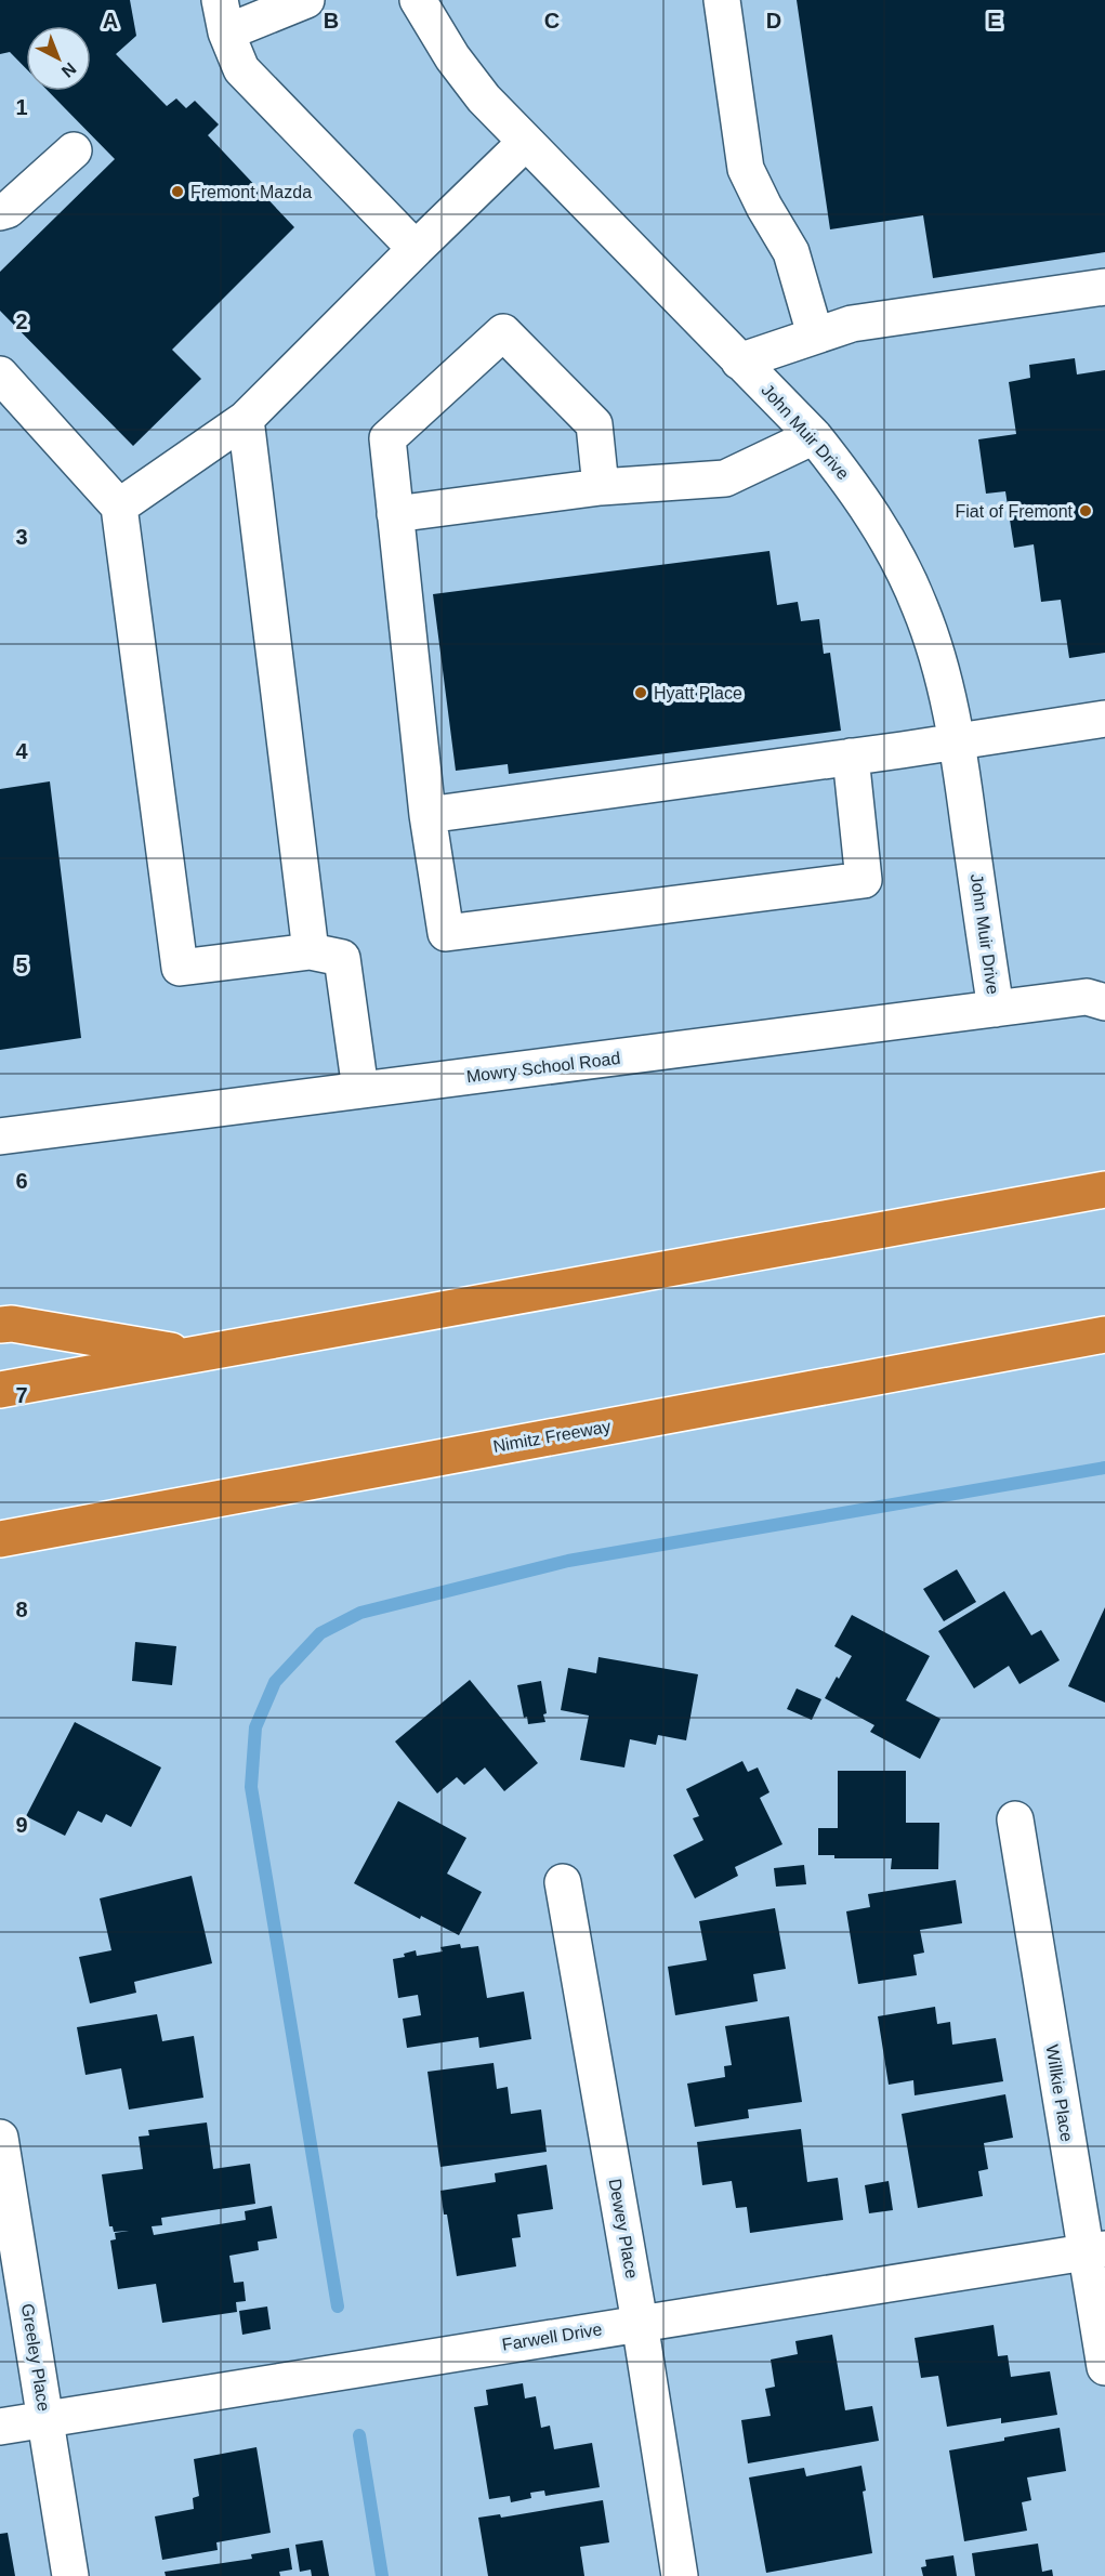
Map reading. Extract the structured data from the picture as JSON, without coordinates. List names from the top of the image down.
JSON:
{
  "streets": {
    "highway": ["Nimitz Freeway"],
    "street": [
      "John Muir Drive",
      "Mowry School Road",
      "Willkie Place",
      "Dewey Place",
      "Farwell Drive",
      "Greeley Place"
    ]
  },
  "crossings": [
    ["John Muir Drive", "Mowry School Road"],
    ["Willkie Place", "Farwell Drive"],
    ["Dewey Place", "Farwell Drive"],
    ["Farwell Drive", "Greeley Place"]
  ],
  "places": ["Fremont Mazda", "Fiat of Fremont", "Hyatt Place"],
  "north": "bottom right",
  "grid": {
    "columns": [
      "A",
      "B",
      "C",
      "D",
      "E"
    ],
    "rows": [
      "1",
      "2",
      "3",
      "4",
      "5",
      "6",
      "7",
      "8",
      "9"
    ]
  }
}
